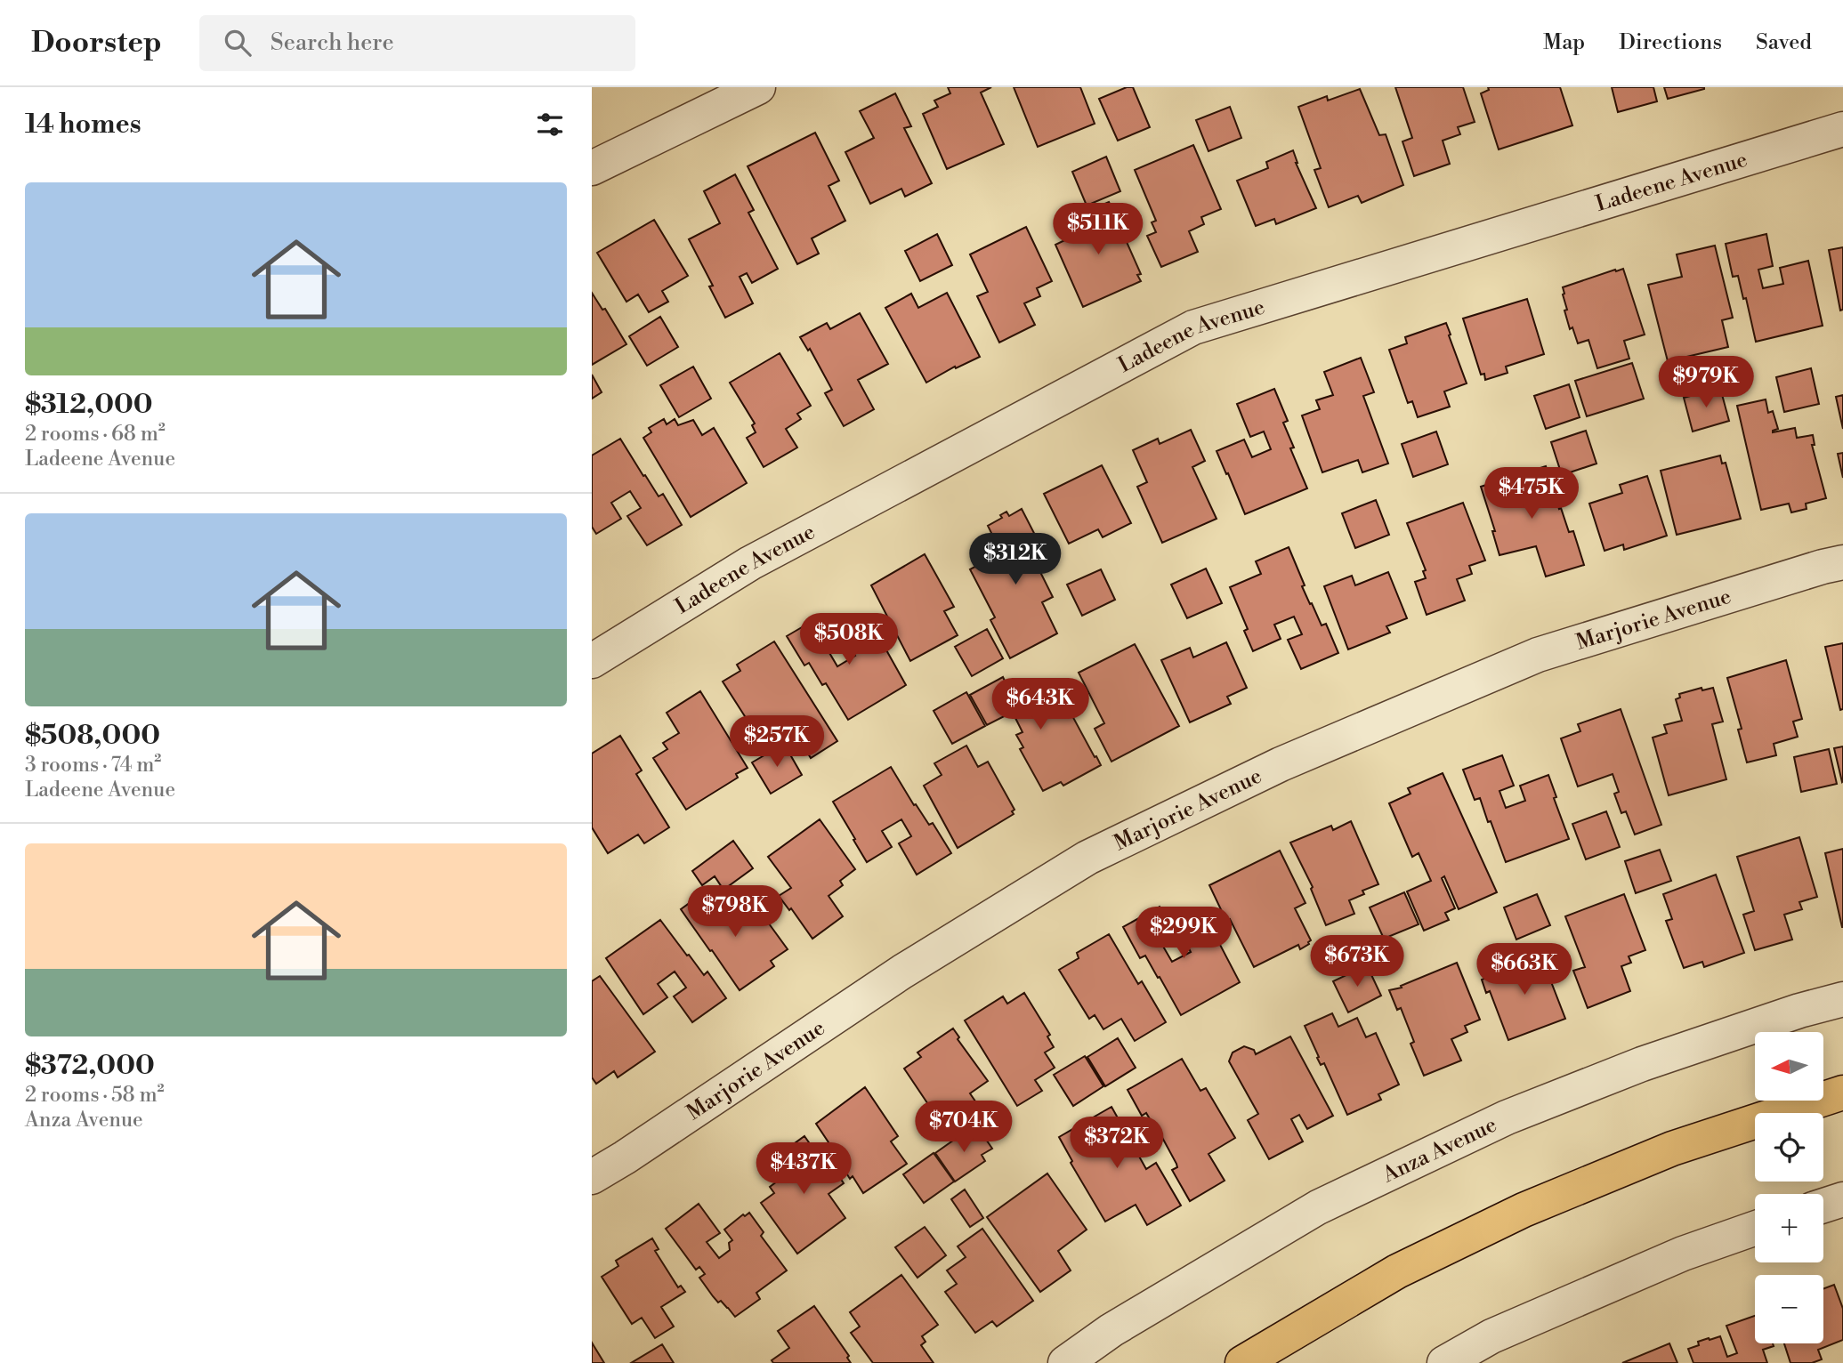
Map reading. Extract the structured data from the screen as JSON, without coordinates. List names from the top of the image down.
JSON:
{
  "streets": {
    "street": ["Ladeene Avenue", "Marjorie Avenue", "Anza Avenue"]
  },
  "north": "left",
  "page": {
    "header": "Doorstep",
    "search": "Search here",
    "nav": ["Map", "Directions", "Saved"],
    "heading": "14 homes",
    "list": [
      {
        "name": "$312,000",
        "note": "2 rooms · 68 m² · Ladeene Avenue"
      },
      {
        "name": "$508,000",
        "note": "3 rooms · 74 m² · Ladeene Avenue"
      },
      {
        "name": "$372,000",
        "note": "2 rooms · 58 m² · Anza Avenue"
      }
    ],
    "price": [
      "$511K",
      "$979K",
      "$475K",
      "$312K",
      "$508K",
      "$643K",
      "$257K",
      "$798K",
      "$299K",
      "$673K",
      "$663K",
      "$704K",
      "$372K",
      "$437K"
    ],
    "map_buttons": ["+", "−"]
  }
}
